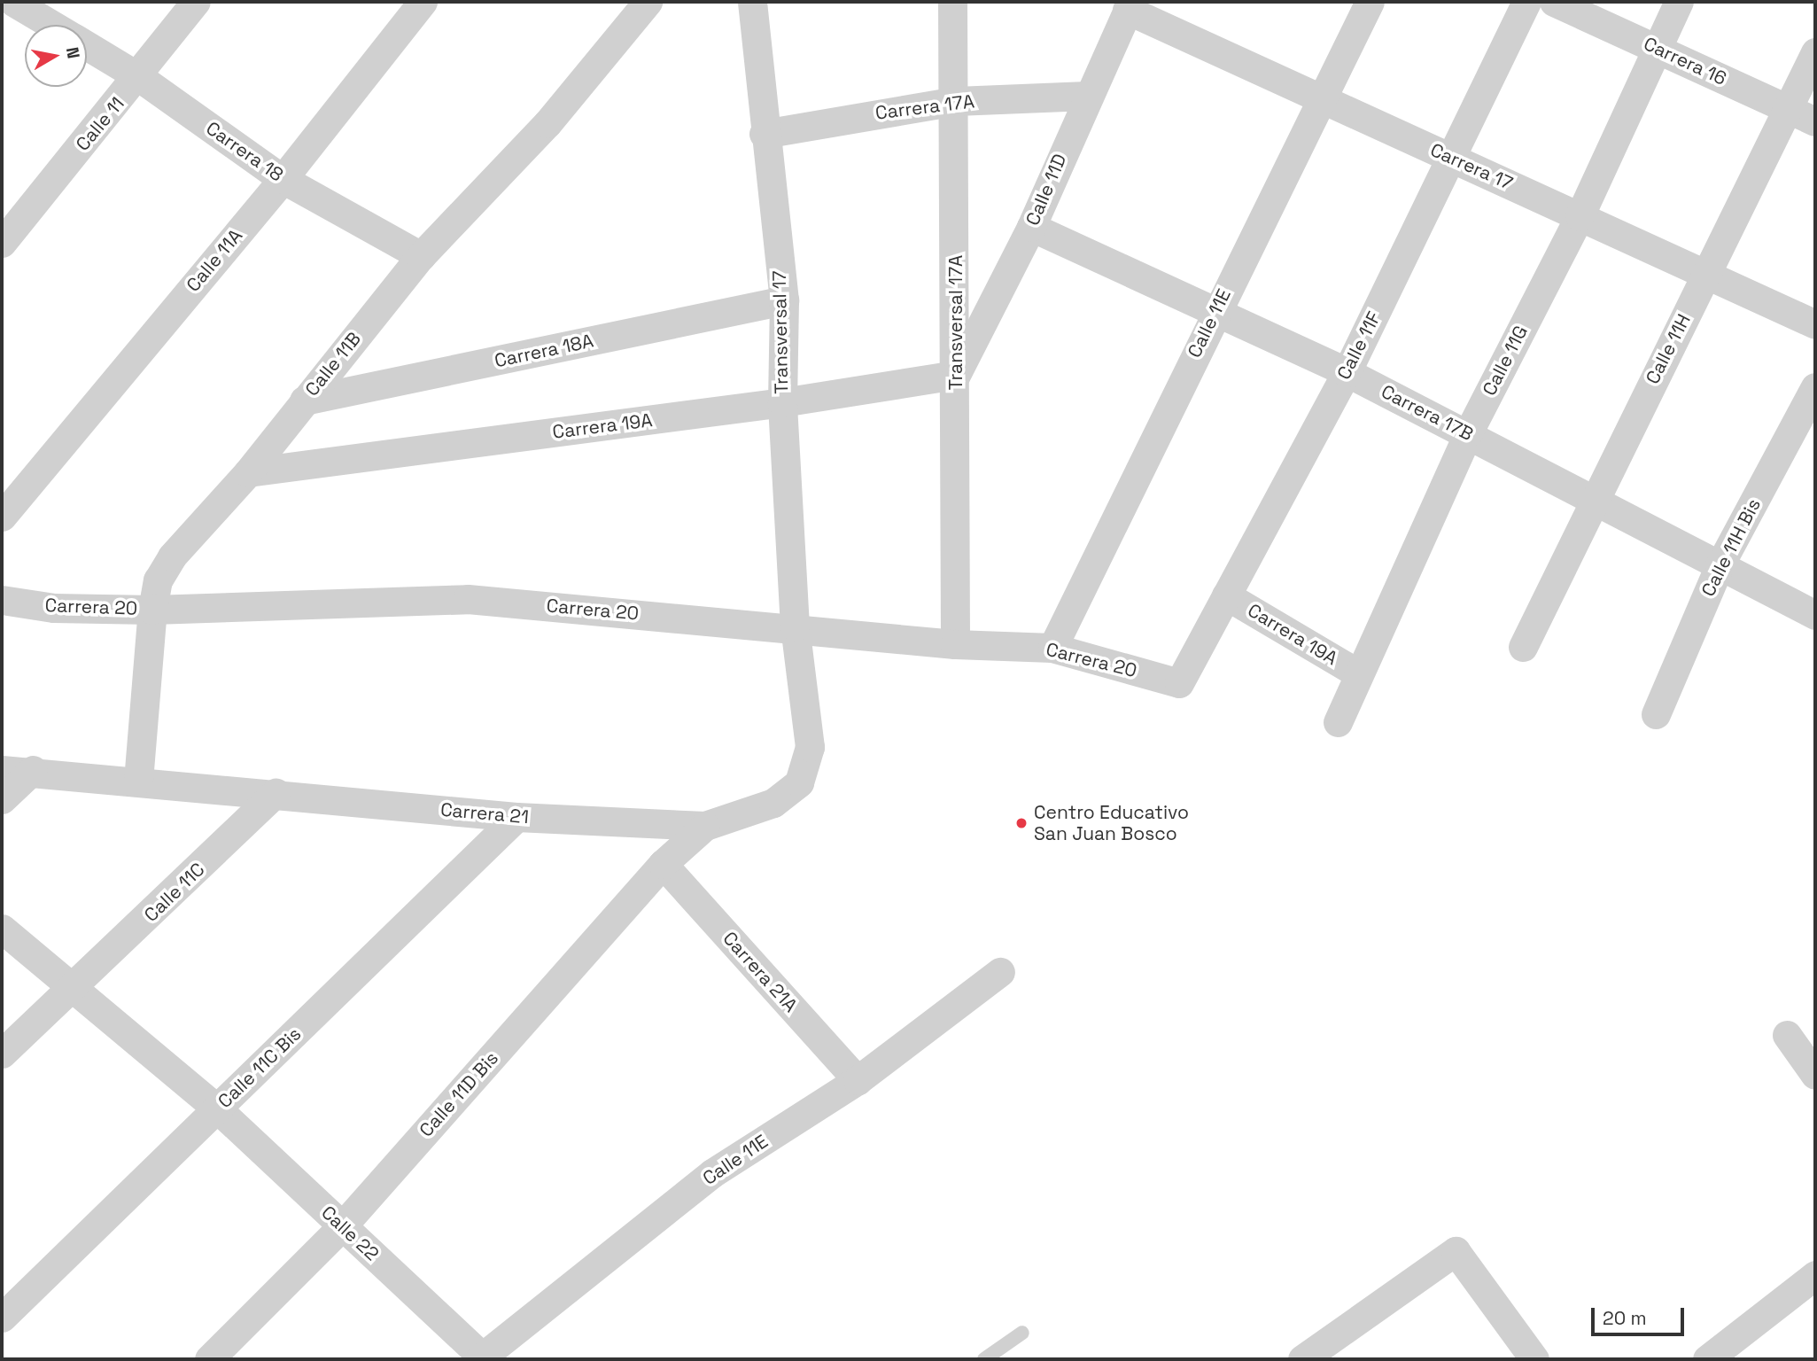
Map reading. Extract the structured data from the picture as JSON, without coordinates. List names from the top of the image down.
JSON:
{
  "streets": {
    "street": [
      "Carrera 16",
      "Carrera 17A",
      "Calle 11",
      "Carrera 18",
      "Carrera 17",
      "Calle 11D",
      "Calle 11A",
      "Transversal 17A",
      "Calle 11E",
      "Transversal 17",
      "Calle 11F",
      "Calle 11H",
      "Carrera 18A",
      "Calle 11G",
      "Calle 11B",
      "Carrera 17B",
      "Carrera 19A",
      "Calle 11H Bis",
      "Carrera 20",
      "Carrera 21",
      "Calle 11C",
      "Carrera 21A",
      "Calle 11C Bis",
      "Calle 11D Bis",
      "Calle 22"
    ]
  },
  "crossings": [
    ["Carrera 16", "Calle 11H"],
    ["Carrera 16", "Calle 11G"],
    ["Carrera 17A", "Calle 11D"],
    ["Carrera 17A", "Transversal 17A"],
    ["Carrera 17A", "Transversal 17"],
    ["Calle 11", "Carrera 18"],
    ["Carrera 18", "Calle 11A"],
    ["Carrera 18", "Calle 11B"],
    ["Carrera 17", "Calle 11D"],
    ["Carrera 17", "Calle 11E"],
    ["Carrera 17", "Calle 11F"],
    ["Carrera 17", "Calle 11H"],
    ["Carrera 17", "Calle 11G"],
    ["Calle 11D", "Transversal 17A"],
    ["Calle 11D", "Carrera 17B"],
    ["Calle 11D", "Carrera 19A"],
    ["Transversal 17A", "Carrera 19A"],
    ["Transversal 17A", "Carrera 20"],
    ["Calle 11E", "Carrera 17B"],
    ["Calle 11E", "Carrera 20"],
    ["Calle 11E", "Carrera 21A"],
    ["Calle 11E", "Calle 22"],
    ["Transversal 17", "Carrera 18A"],
    ["Transversal 17", "Carrera 19A"],
    ["Transversal 17", "Carrera 20"],
    ["Transversal 17", "Carrera 21"],
    ["Calle 11F", "Carrera 17B"],
    ["Calle 11F", "Carrera 19A"],
    ["Calle 11F", "Carrera 20"],
    ["Calle 11H", "Carrera 17B"],
    ["Carrera 18A", "Calle 11B"],
    ["Calle 11G", "Carrera 17B"],
    ["Calle 11G", "Carrera 19A"],
    ["Calle 11B", "Carrera 19A"],
    ["Calle 11B", "Carrera 20"],
    ["Calle 11B", "Carrera 21"],
    ["Carrera 17B", "Calle 11H Bis"],
    ["Carrera 20", "Carrera 21"],
    ["Carrera 21", "Calle 11C"],
    ["Carrera 21", "Calle 11C Bis"],
    ["Carrera 21", "Calle 11D Bis"],
    ["Calle 11C", "Calle 22"],
    ["Carrera 21A", "Calle 11D Bis"],
    ["Calle 11C Bis", "Calle 22"],
    ["Calle 11D Bis", "Calle 22"]
  ],
  "places": ["Centro Educativo San Juan Bosco"],
  "scale_bar": "20 m",
  "north": "right"
}
